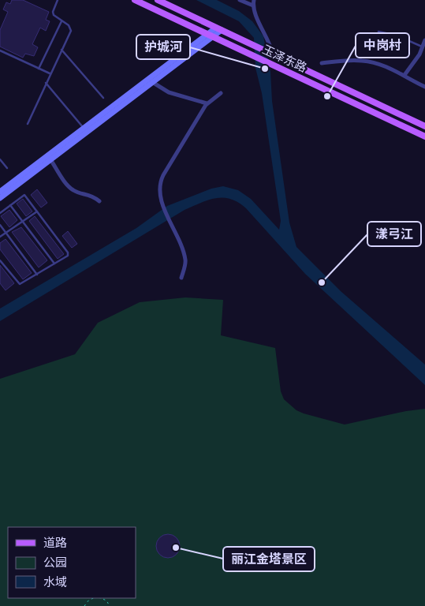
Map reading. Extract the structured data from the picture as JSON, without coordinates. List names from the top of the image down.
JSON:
{
  "streets": {
    "main road": ["玉泽东路"]
  },
  "places": [
    "护城河",
    "中岗村",
    "漾弓江",
    "丽江金塔景区"
  ],
  "legend": ["道路", "公园", "水域"]
}
